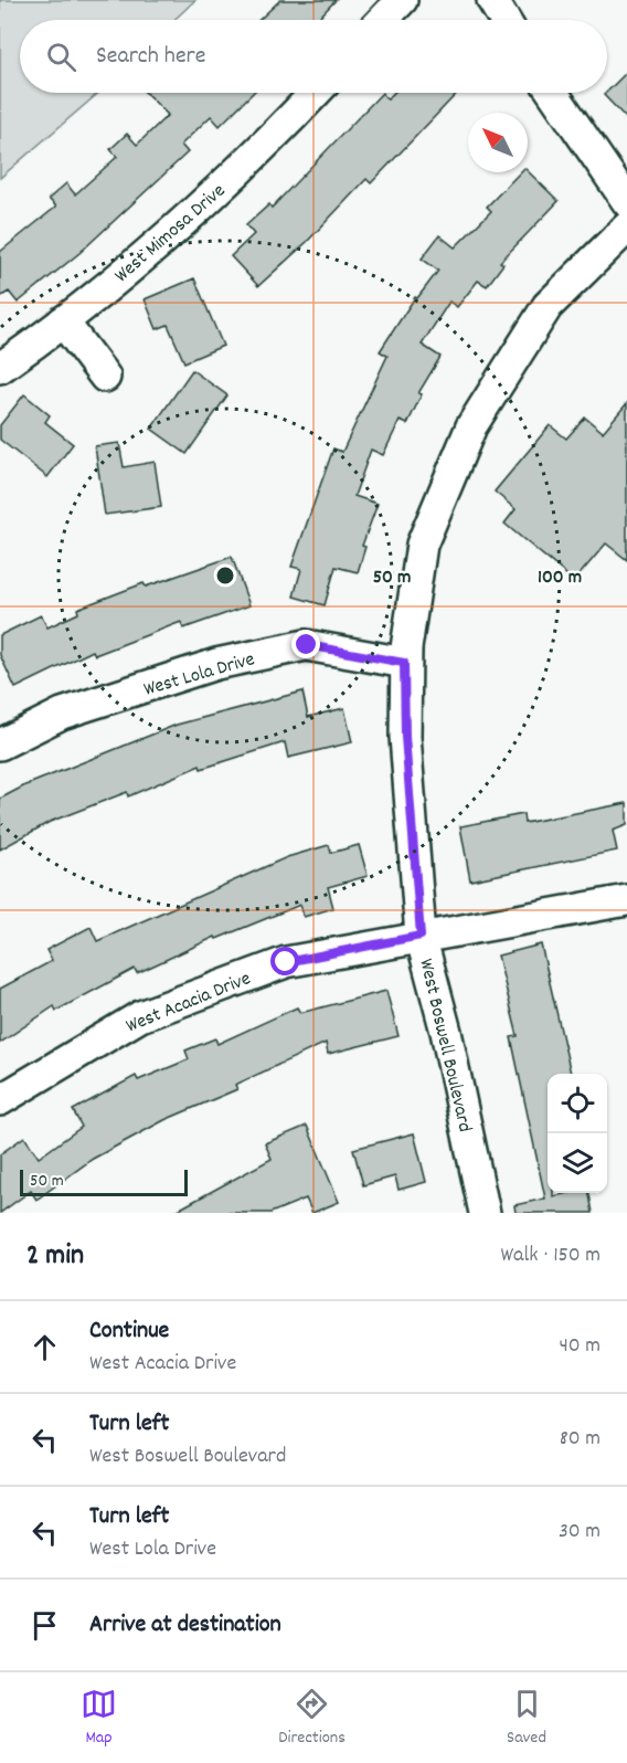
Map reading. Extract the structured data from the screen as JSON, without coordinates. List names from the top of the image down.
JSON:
{
  "streets": {
    "street": [
      "West Mimosa Drive",
      "West Lola Drive",
      "West Acacia Drive",
      "West Boswell Boulevard"
    ]
  },
  "crossings": [
    ["West Lola Drive", "West Boswell Boulevard"],
    ["West Acacia Drive", "West Boswell Boulevard"]
  ],
  "scale_bar": "50 m",
  "north": "top left",
  "page": {
    "search": "Search here",
    "scale": "50 m",
    "heading": ["2 min", "Walk · 150 m"],
    "list": [
      ["Continue", "West Acacia Drive", "40 m"],
      ["Turn left", "West Boswell Boulevard", "80 m"],
      ["Turn left", "West Lola Drive", "30 m"],
      "Arrive at destination"
    ],
    "nav": ["Map", "Directions", "Saved"]
  },
  "rings": ["50 m", "100 m"]
}
